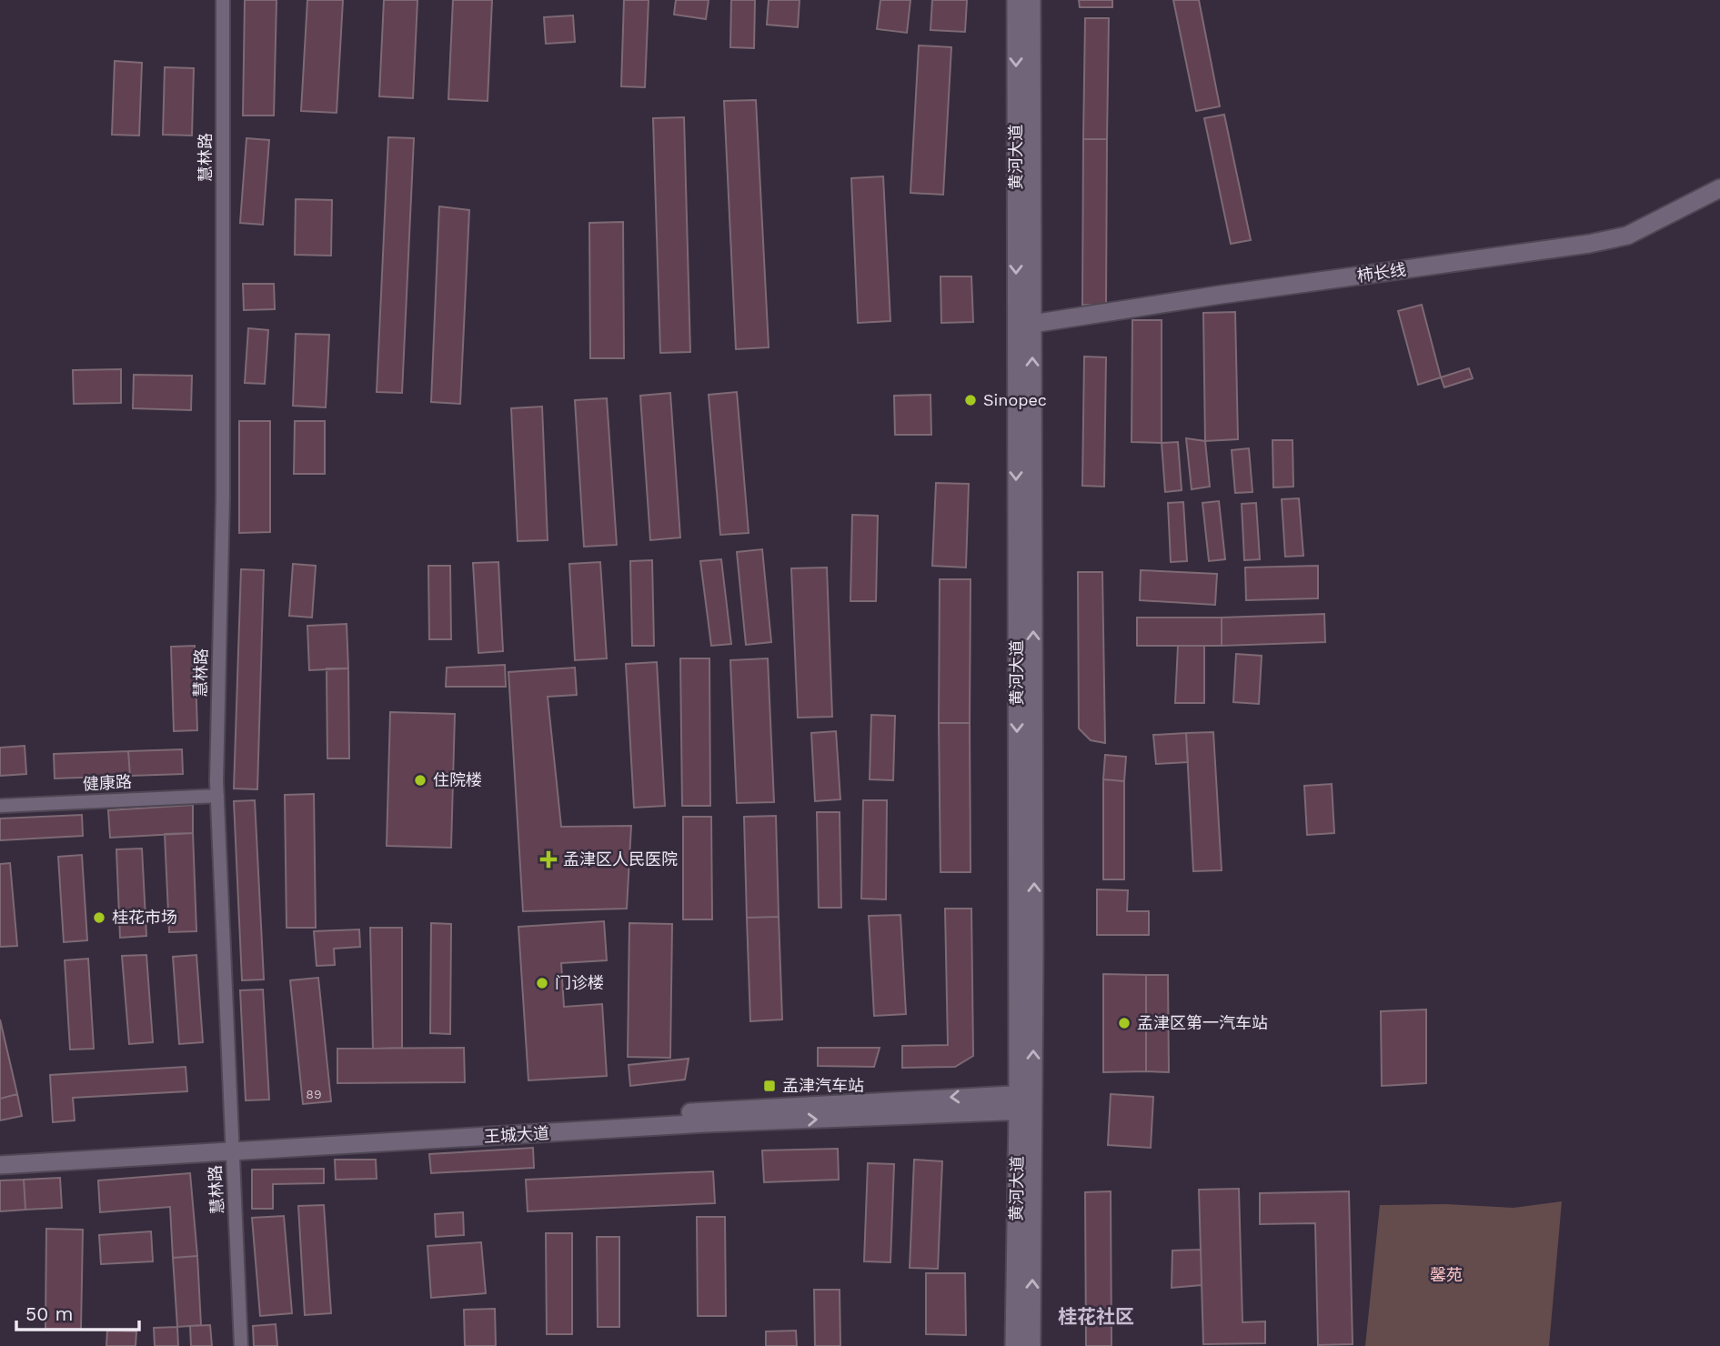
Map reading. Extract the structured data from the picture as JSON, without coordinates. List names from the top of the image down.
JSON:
{
  "streets": {
    "main road": ["黄河大道", "柿长线", "王城大道"],
    "street": ["慧林路", "健康路"]
  },
  "crossings": [
    ["慧林路", "健康路"],
    ["慧林路", "王城大道"],
    ["黄河大道", "柿长线"],
    ["黄河大道", "王城大道"]
  ],
  "districts": ["桂花社区"],
  "parks": ["馨苑"],
  "places": {
    "other": [
      "Sinopec",
      "住院楼",
      "桂花市场",
      "门诊楼",
      "孟津区第一汽车站"
    ],
    "health": ["孟津区人民医院"],
    "transit": ["孟津汽车站"]
  },
  "house_numbers": ["89"],
  "scale_bar": "50 m"
}
